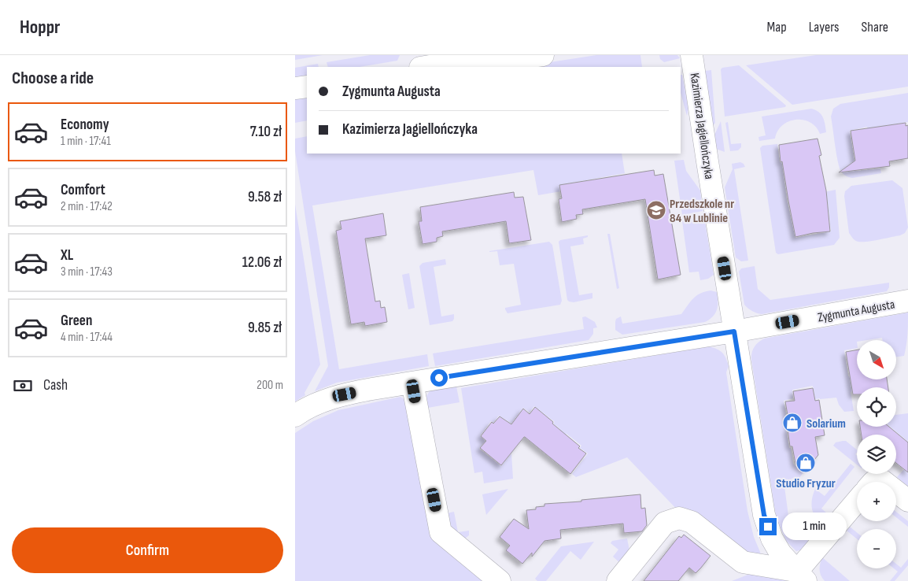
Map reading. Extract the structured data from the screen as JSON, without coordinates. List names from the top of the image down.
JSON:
{
  "streets": {
    "street": ["Kazimierza Jagiellończyka", "Zygmunta Augusta"]
  },
  "crossings": [
    ["Kazimierza Jagiellończyka", "Zygmunta Augusta"]
  ],
  "places": {
    "school or university": ["Przedszkole nr 84 w Lublinie"],
    "shop": ["Solarium", "Studio Fryzur"]
  },
  "north": "bottom right",
  "page": {
    "header": "Hoppr",
    "nav": ["Map", "Layers", "Share"],
    "heading": "Choose a ride",
    "banner": ["Zygmunta Augusta", "Kazimierza Jagiellończyka"],
    "list": [
      {
        "name": "Economy",
        "note": "1 min · 17:41",
        "value": "7.10 zł"
      },
      {
        "name": "Comfort",
        "note": "2 min · 17:42",
        "value": "9.58 zł"
      },
      {
        "name": "XL",
        "note": "3 min · 17:43",
        "value": "12.06 zł"
      },
      {
        "name": "Green",
        "note": "4 min · 17:44",
        "value": "9.85 zł"
      }
    ],
    "map_buttons": ["+", "−"],
    "pay": ["Cash", "200 m"],
    "bubble": "1 min",
    "buttons": "Confirm"
  }
}
